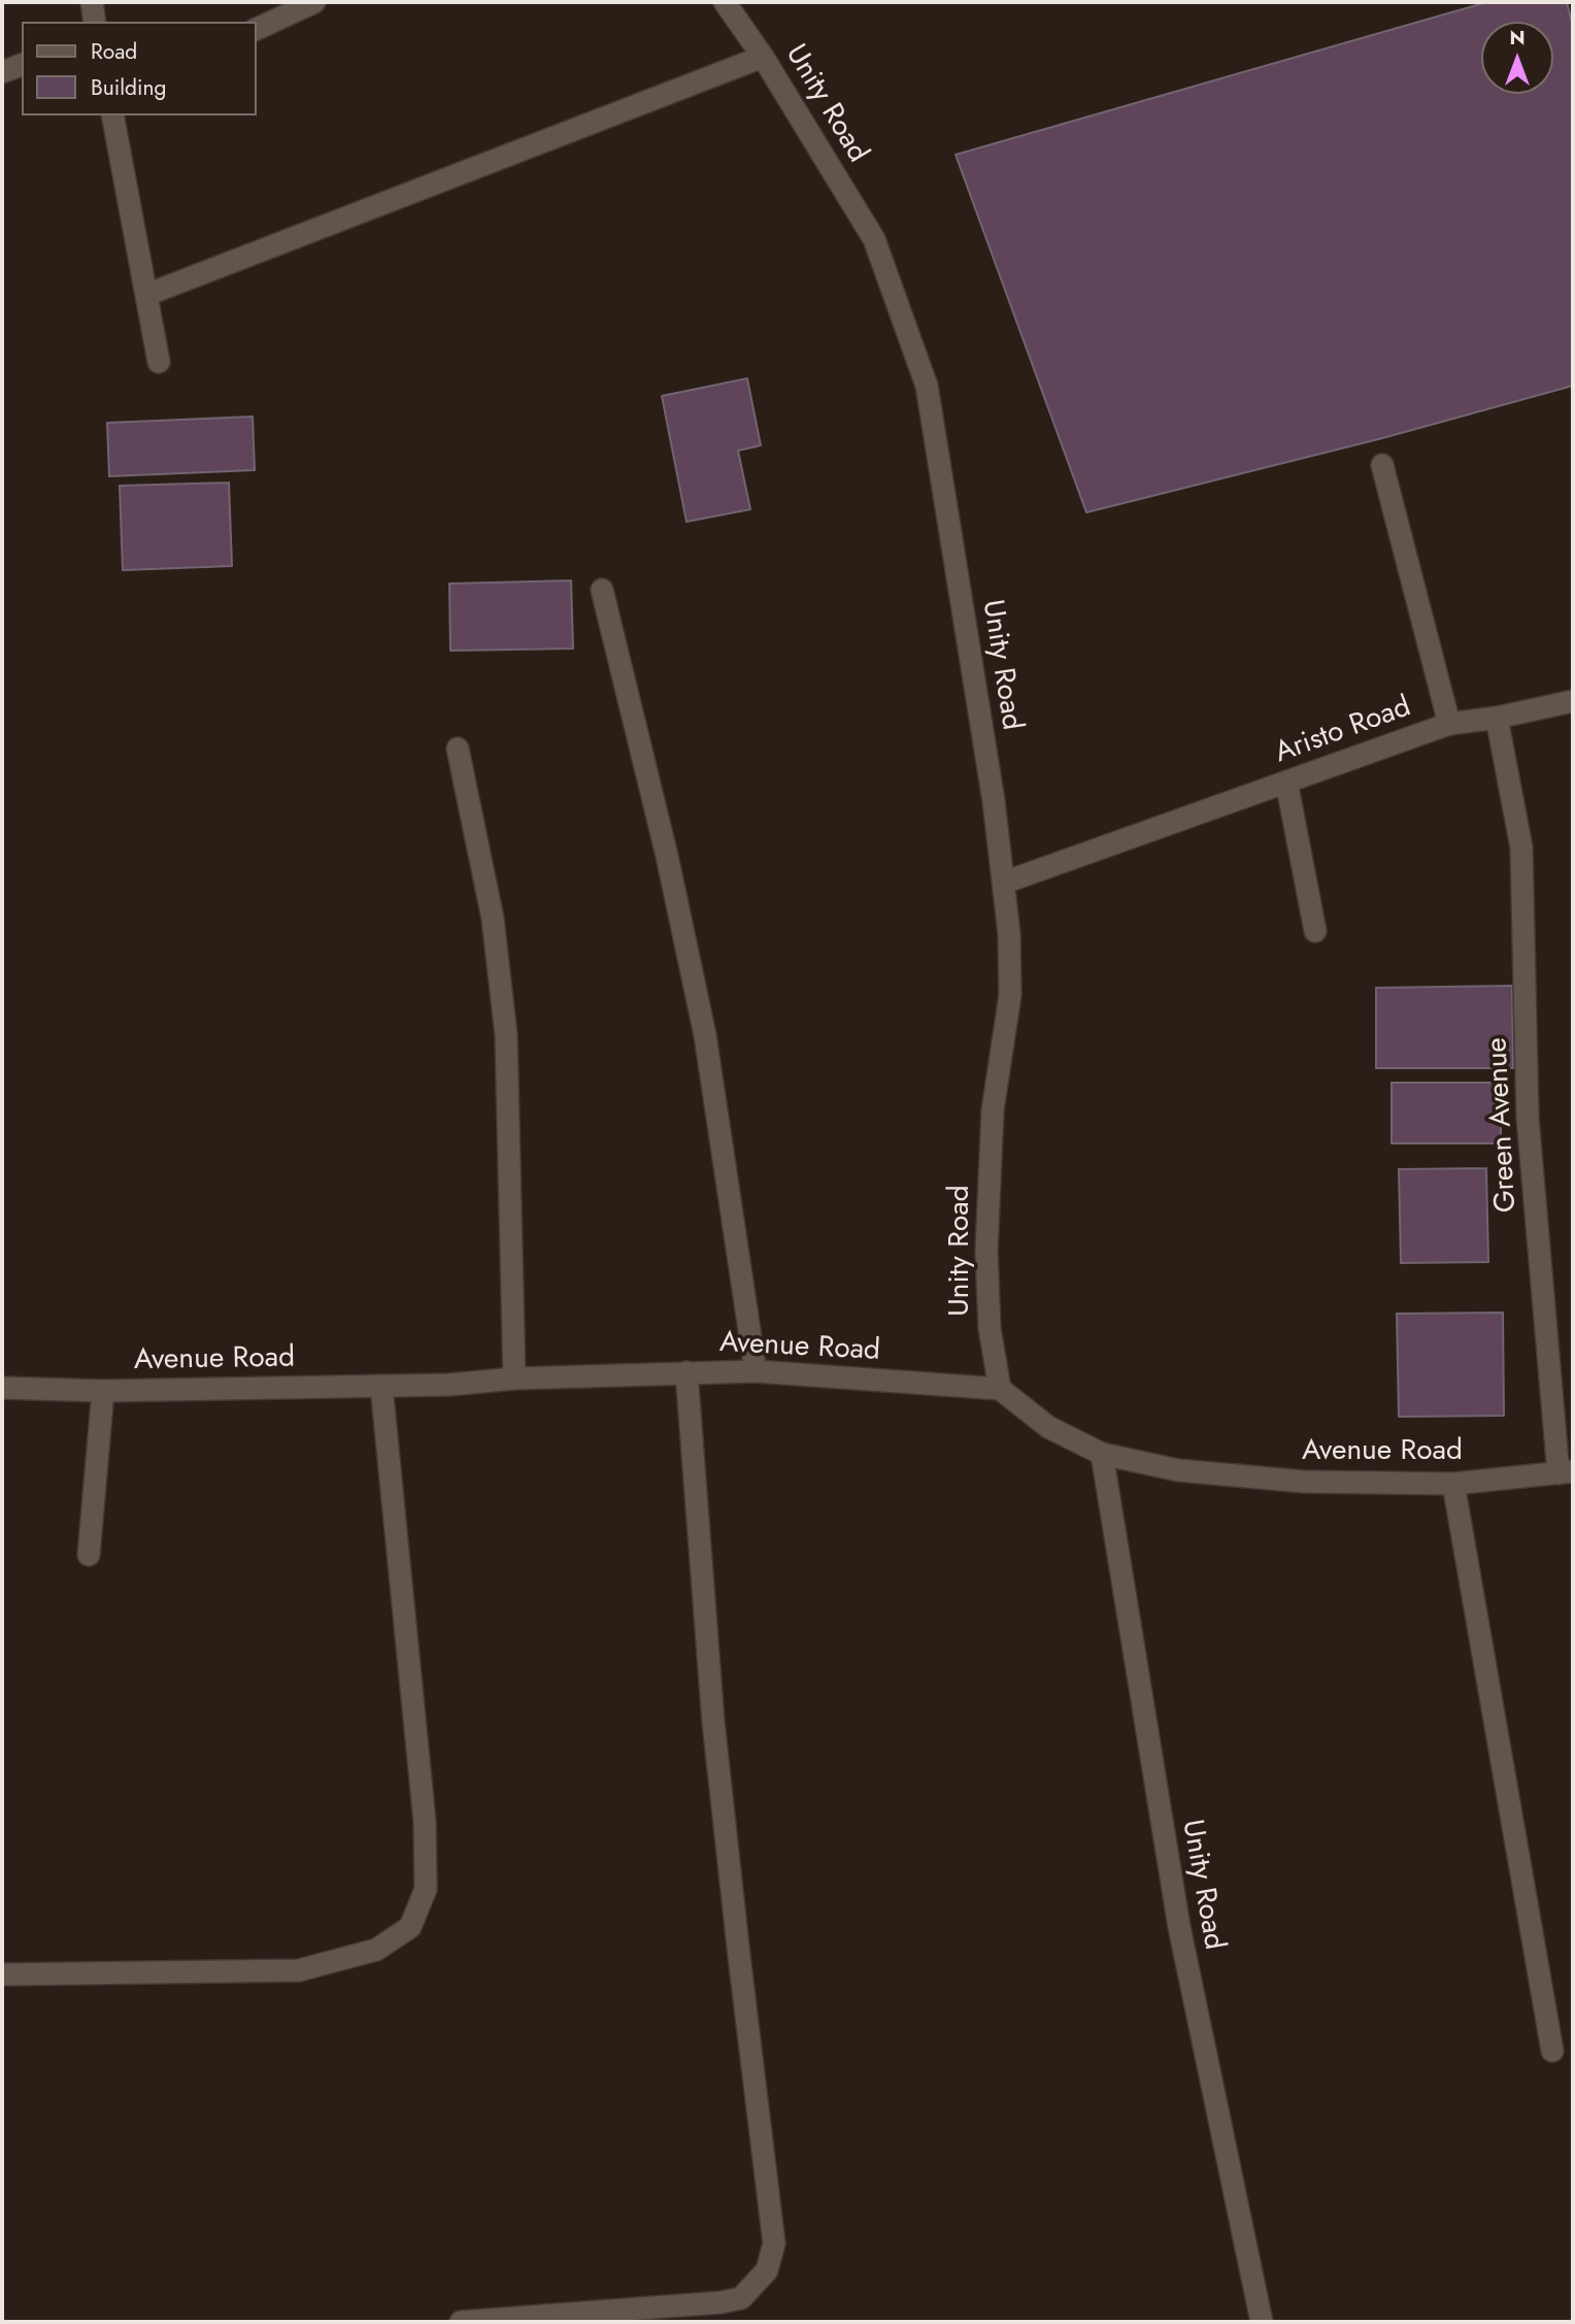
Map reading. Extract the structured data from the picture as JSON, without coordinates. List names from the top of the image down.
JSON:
{
  "streets": {
    "street": [
      "Unity Road",
      "Aristo Road",
      "Green Avenue",
      "Avenue Road"
    ]
  },
  "crossings": [
    ["Unity Road", "Aristo Road"],
    ["Unity Road", "Avenue Road"],
    ["Green Avenue", "Avenue Road"]
  ],
  "legend": ["Road", "Building"],
  "north": "top"
}
